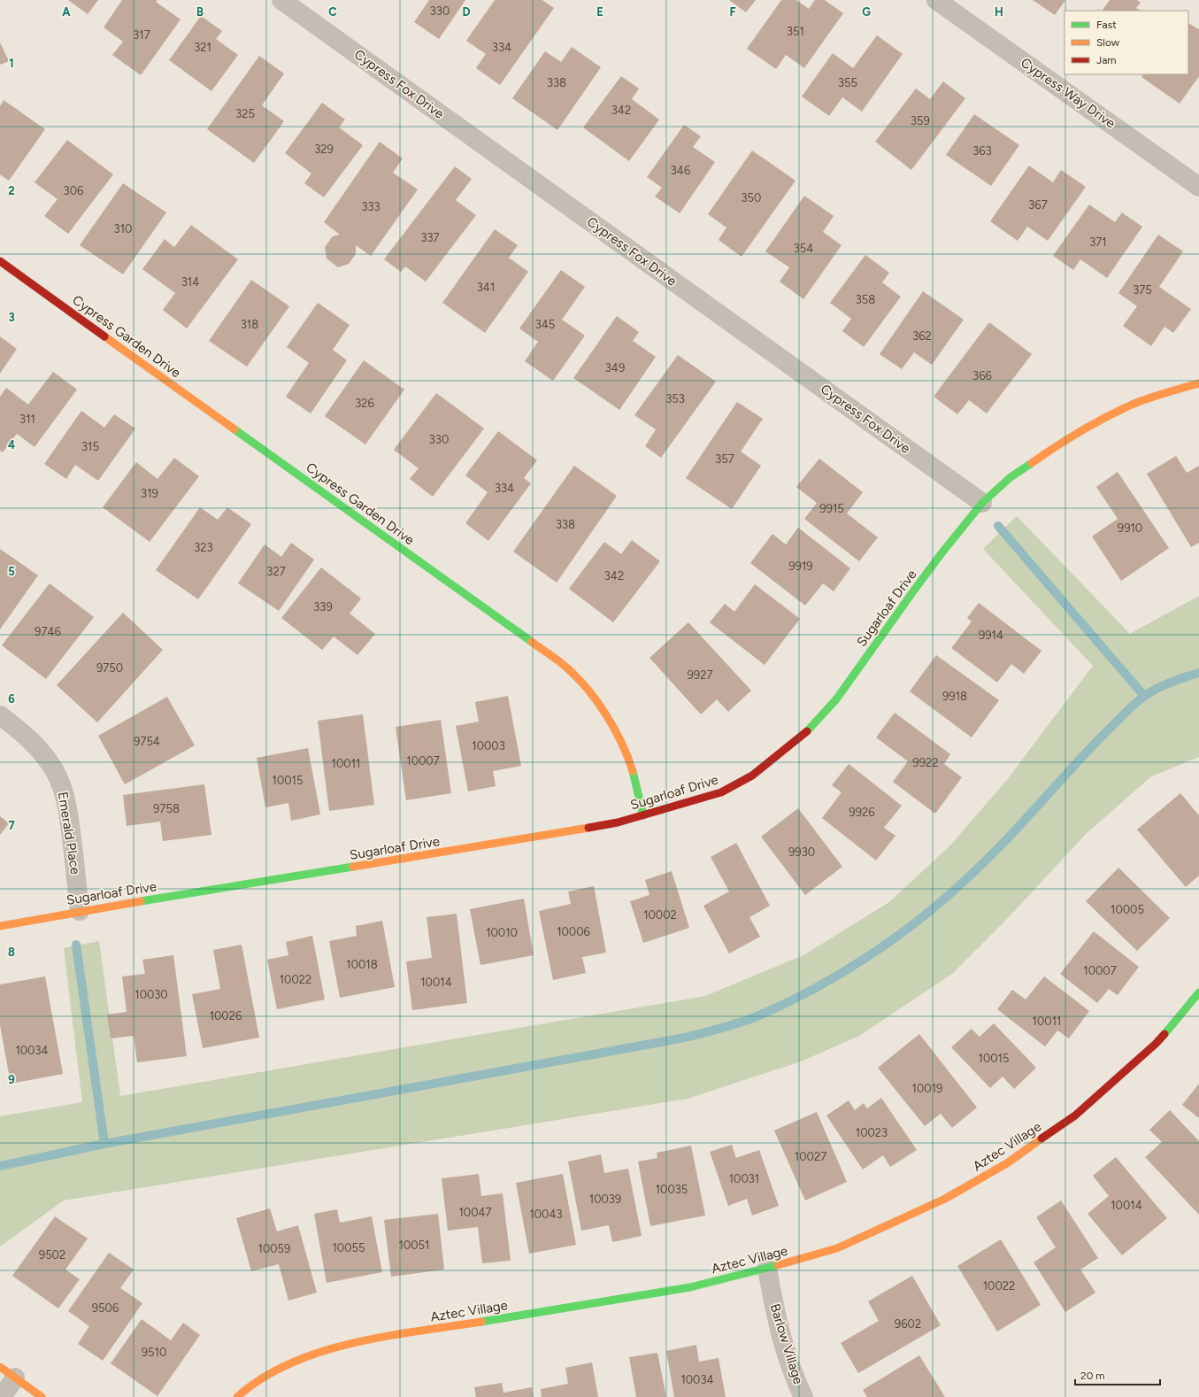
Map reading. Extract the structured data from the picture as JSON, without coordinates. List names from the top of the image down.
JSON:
{
  "streets": {
    "street": [
      "Cypress Fox Drive",
      "Cypress Way Drive",
      "Cypress Garden Drive",
      "Sugarloaf Drive",
      "Emerald Place",
      "Aztec Village",
      "Barlow Village"
    ]
  },
  "crossings": [
    ["Cypress Fox Drive", "Sugarloaf Drive"],
    ["Cypress Garden Drive", "Sugarloaf Drive"],
    ["Sugarloaf Drive", "Emerald Place"],
    ["Aztec Village", "Barlow Village"]
  ],
  "house_numbers": [
    "330",
    "351",
    "317",
    "321",
    "334",
    "338",
    "355",
    "342",
    "325",
    "359",
    "329",
    "363",
    "346",
    "306",
    "350",
    "367",
    "333",
    "310",
    "337",
    "371",
    "354",
    "314",
    "341",
    "375",
    "358",
    "318",
    "345",
    "362",
    "349",
    "366",
    "353",
    "326",
    "311",
    "330",
    "315",
    "357",
    "334",
    "319",
    "9915",
    "338",
    "9910",
    "323",
    "9919",
    "327",
    "342",
    "339",
    "9746",
    "9914",
    "9750",
    "9927",
    "9918",
    "9754",
    "10003",
    "10007",
    "9922",
    "10011",
    "10015",
    "9758",
    "9926",
    "9930",
    "10005",
    "10002",
    "10006",
    "10010",
    "10018",
    "10007",
    "10022",
    "10014",
    "10030",
    "10026",
    "10011",
    "10034",
    "10015",
    "10019",
    "10023",
    "10027",
    "10031",
    "10035",
    "10039",
    "10014",
    "10047",
    "10043",
    "10051",
    "10055",
    "10059",
    "9502",
    "10022",
    "9506",
    "9602",
    "9510",
    "10034"
  ],
  "legend": ["Fast", "Slow", "Jam"],
  "scale_bar": "20 m",
  "grid": {
    "columns": [
      "A",
      "B",
      "C",
      "D",
      "E",
      "F",
      "G",
      "H"
    ],
    "rows": [
      "1",
      "2",
      "3",
      "4",
      "5",
      "6",
      "7",
      "8",
      "9"
    ]
  }
}
